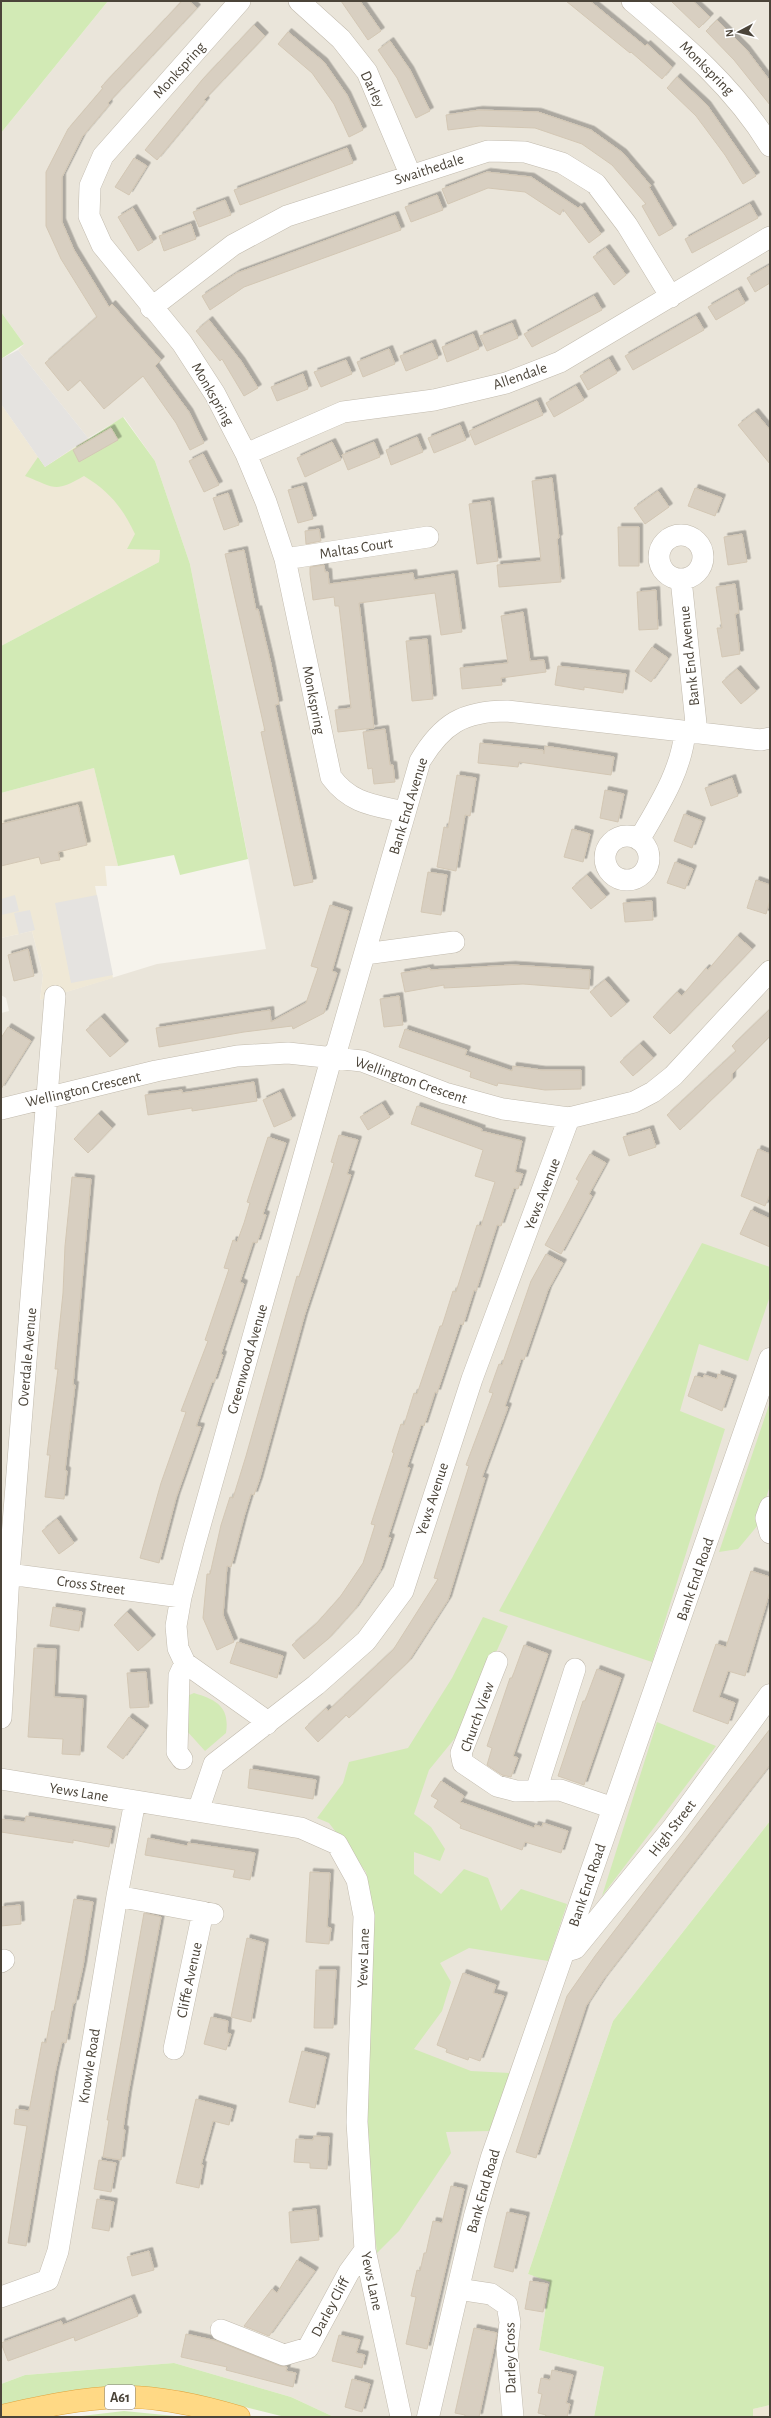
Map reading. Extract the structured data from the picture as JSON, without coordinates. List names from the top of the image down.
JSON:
{
  "streets": {
    "highway": ["A61"],
    "street": [
      "Monkspring",
      "Darley",
      "Swaithedale",
      "Allendale",
      "Maltas Court",
      "Bank End Avenue",
      "Wellington Crescent",
      "Yews Avenue",
      "Overdale Avenue",
      "Greenwood Avenue",
      "Bank End Road",
      "Cross Street",
      "Church View",
      "Yews Lane",
      "High Street",
      "Cliffe Avenue",
      "Knowle Road",
      "Darley Cliff",
      "Darley Cross"
    ]
  },
  "crossings": [
    ["Monkspring", "Swaithedale"],
    ["Monkspring", "Allendale"],
    ["Monkspring", "Maltas Court"],
    ["Monkspring", "Bank End Avenue"],
    ["Darley", "Swaithedale"],
    ["Swaithedale", "Allendale"],
    ["Bank End Avenue", "Wellington Crescent"],
    ["Bank End Avenue", "Greenwood Avenue"],
    ["Wellington Crescent", "Yews Avenue"],
    ["Wellington Crescent", "Overdale Avenue"],
    ["Wellington Crescent", "Greenwood Avenue"],
    ["Yews Avenue", "Yews Lane"],
    ["Overdale Avenue", "Cross Street"],
    ["Greenwood Avenue", "Cross Street"],
    ["Bank End Road", "Church View"],
    ["Bank End Road", "High Street"],
    ["Bank End Road", "Darley Cross"],
    ["Yews Lane", "Knowle Road"],
    ["Yews Lane", "Darley Cliff"],
    ["Cliffe Avenue", "Knowle Road"]
  ],
  "north": "left"
}
